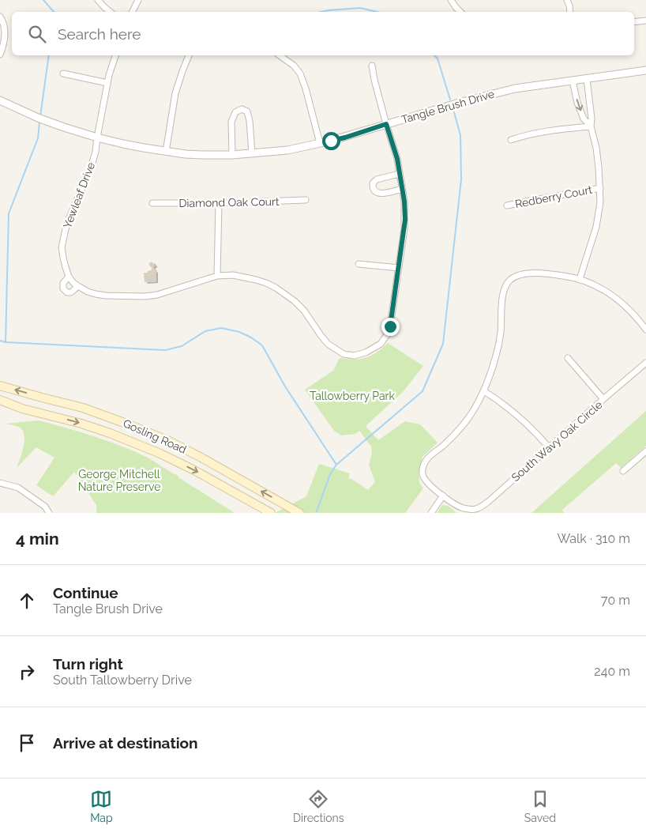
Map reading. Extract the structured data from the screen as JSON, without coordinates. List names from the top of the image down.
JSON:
{
  "streets": {
    "main road": ["Gosling Road"],
    "street": [
      "Tangle Brush Drive",
      "Yewleaf Drive",
      "Redberry Court",
      "Diamond Oak Court",
      "South Wavy Oak Circle"
    ]
  },
  "crossings": [
    ["Tangle Brush Drive", "Yewleaf Drive"]
  ],
  "parks": ["Tallowberry Park", "George Mitchell Nature Preserve"],
  "page": {
    "search": "Search here",
    "heading": ["4 min", "Walk · 310 m"],
    "list": [
      ["Continue", "Tangle Brush Drive", "70 m"],
      ["Turn right", "South Tallowberry Drive", "240 m"],
      "Arrive at destination"
    ],
    "nav": ["Map", "Directions", "Saved"]
  }
}
